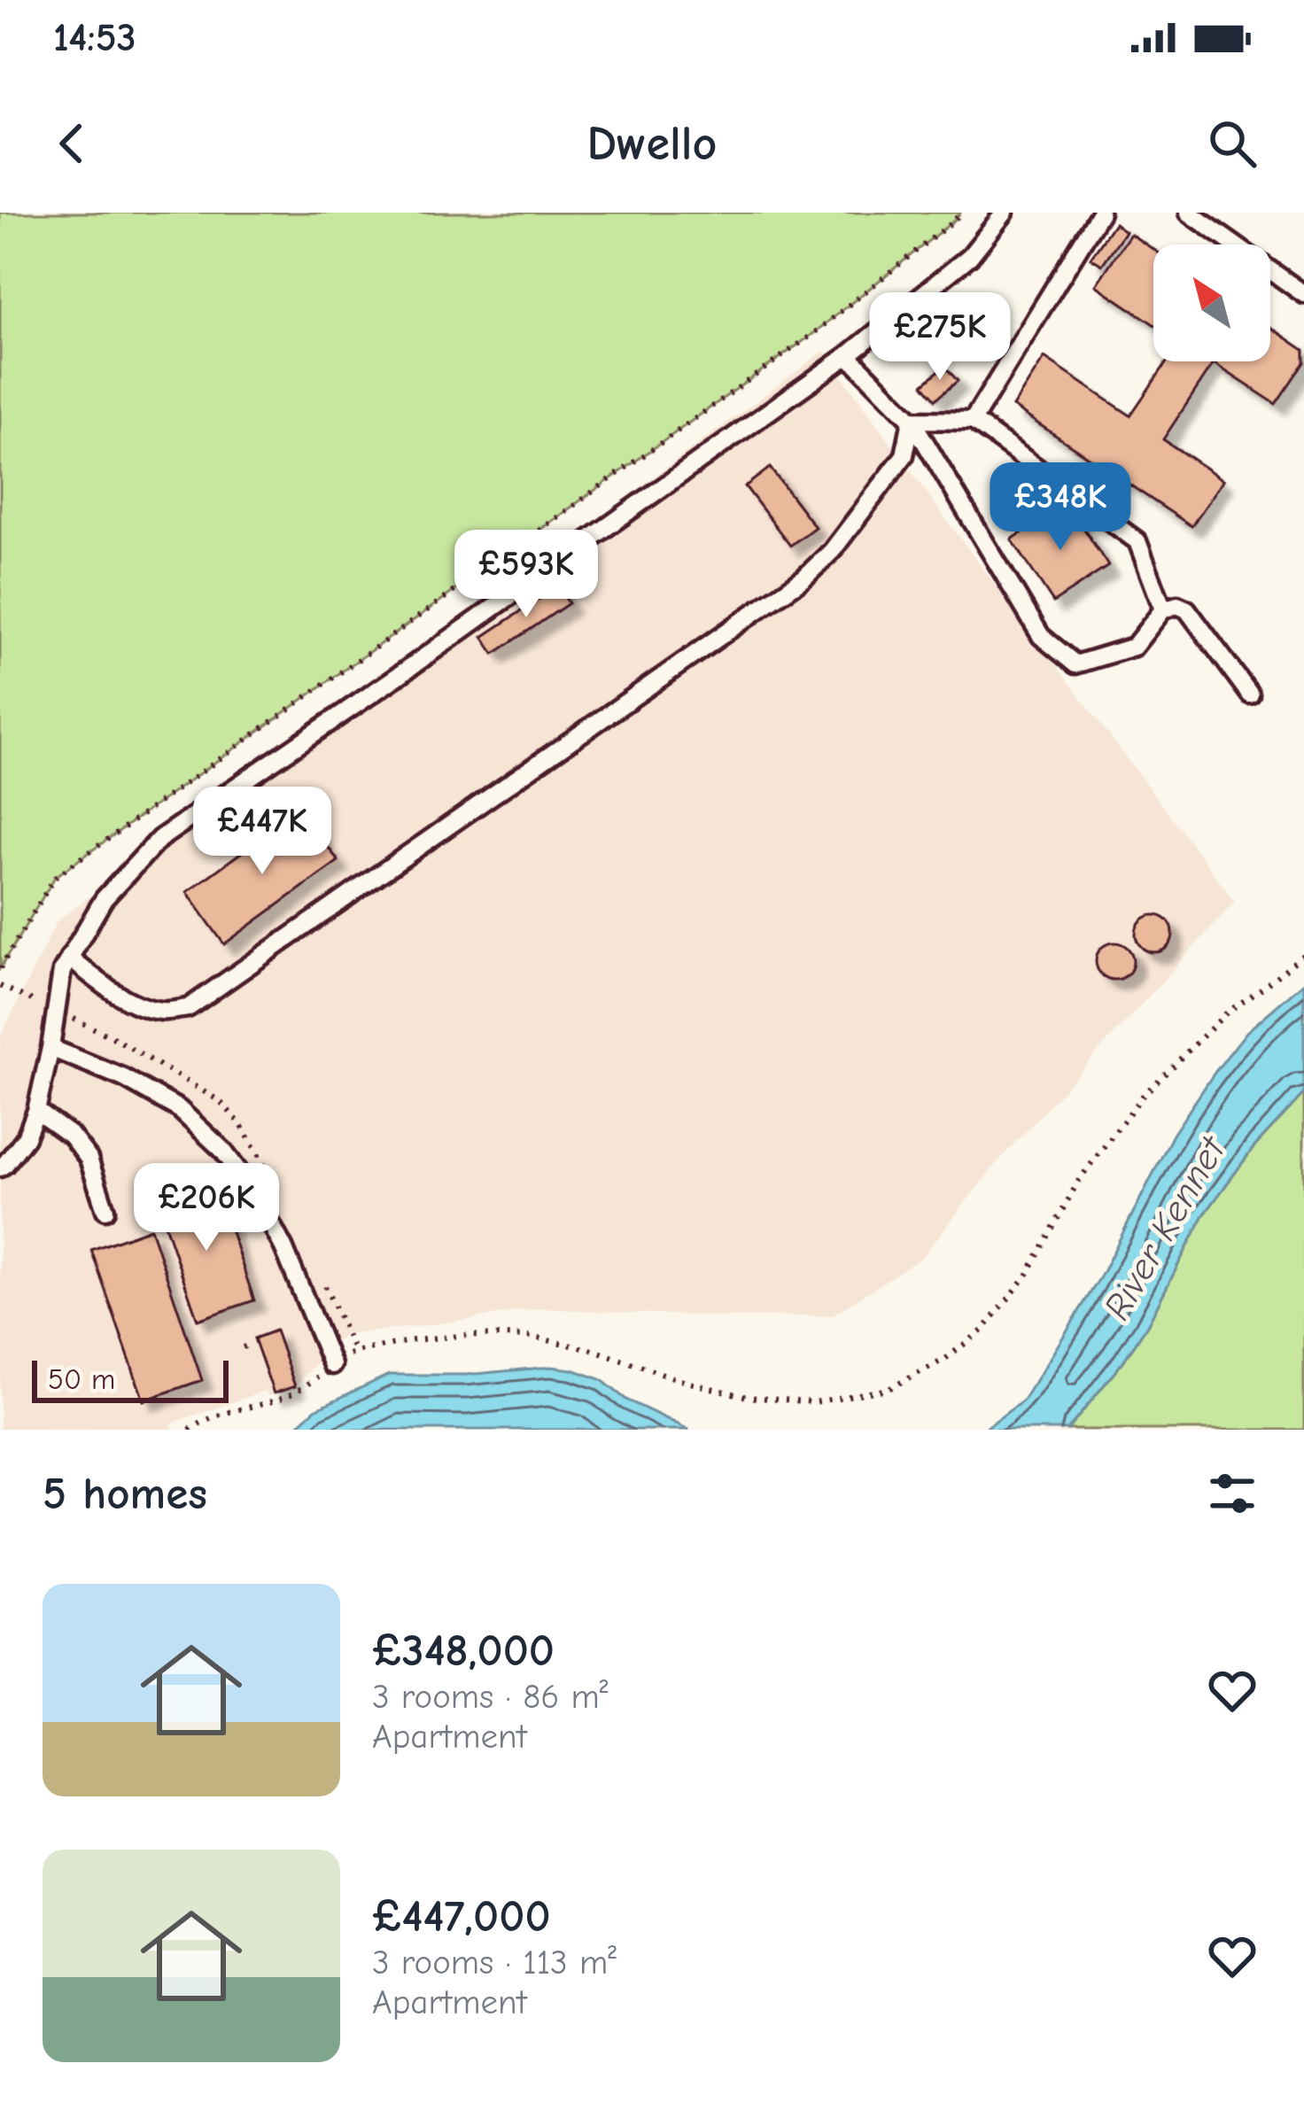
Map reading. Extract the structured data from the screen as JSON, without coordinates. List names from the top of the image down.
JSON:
{
  "water": ["River Kennet"],
  "scale_bar": "50 m",
  "north": "top left",
  "page": {
    "status": "14:53",
    "header": "Dwello",
    "price": [
      "£275K",
      "£348K",
      "£593K",
      "£447K",
      "£206K"
    ],
    "scale": "50 m",
    "heading": "5 homes",
    "list": [
      {
        "name": "£348,000",
        "note": "3 rooms · 86 m² · Apartment"
      },
      {
        "name": "£447,000",
        "note": "3 rooms · 113 m² · Apartment"
      }
    ]
  }
}
